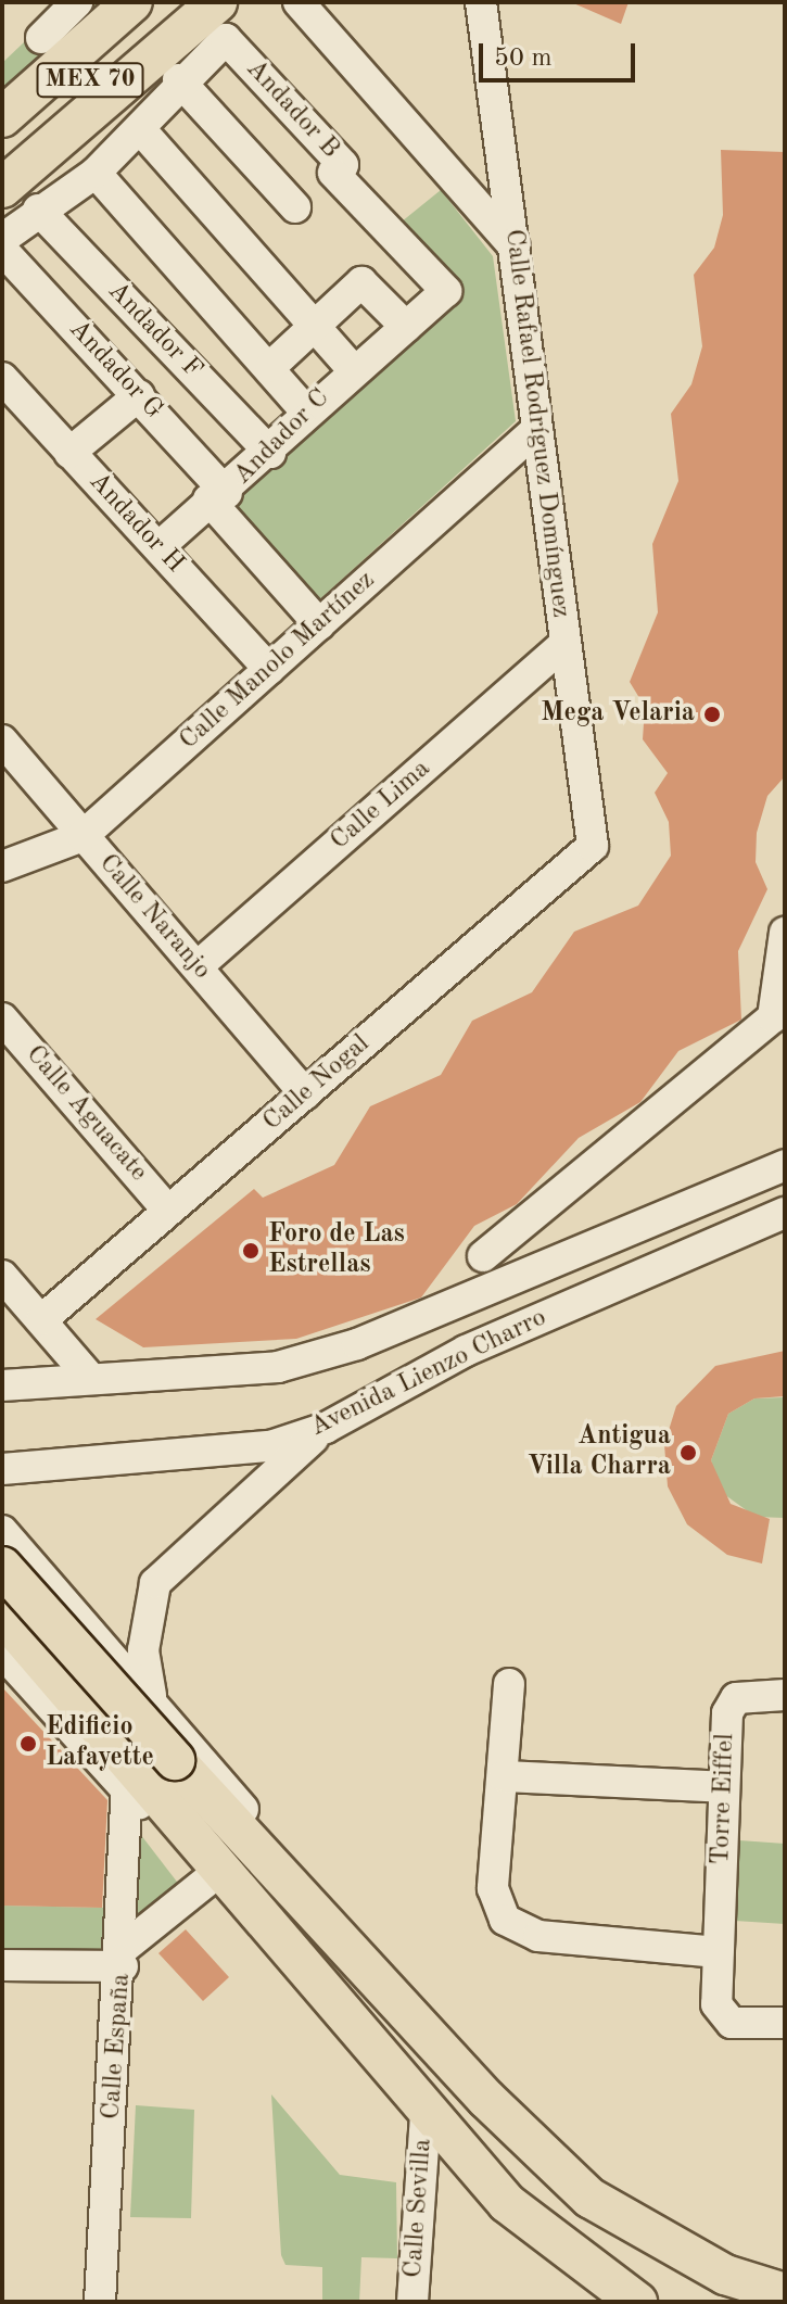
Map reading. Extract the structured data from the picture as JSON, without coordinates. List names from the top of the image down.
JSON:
{
  "streets": {
    "main road": ["MEX 70"],
    "street": [
      "Andador B",
      "Andador F",
      "Andador G",
      "Calle Rafael Rodríguez Domínguez",
      "Andador C",
      "Andador H",
      "Calle Manolo Martínez",
      "Calle Lima",
      "Calle Naranjo",
      "Calle Nogal",
      "Calle Aguacate",
      "Avenida Lienzo Charro",
      "Torre Eiffel",
      "Calle España",
      "Calle Sevilla"
    ]
  },
  "crossings": [
    ["Andador B", "Andador C"],
    ["Andador F", "Andador C"],
    ["Andador G", "Andador C"],
    ["Andador G", "Calle Manolo Martínez"],
    ["Calle Rafael Rodríguez Domínguez", "Calle Manolo Martínez"],
    ["Calle Rafael Rodríguez Domínguez", "Calle Lima"],
    ["Calle Rafael Rodríguez Domínguez", "Calle Nogal"],
    ["Andador C", "Andador H"],
    ["Andador H", "Calle Manolo Martínez"],
    ["Calle Manolo Martínez", "Calle Naranjo"],
    ["Calle Lima", "Calle Naranjo"],
    ["Calle Naranjo", "Calle Nogal"],
    ["Calle Nogal", "Calle Aguacate"]
  ],
  "places": [
    "Mega Velaria",
    "Foro de Las Estrellas",
    "Antigua Villa Charra",
    "Edificio Lafayette"
  ],
  "scale_bar": "50 m"
}
